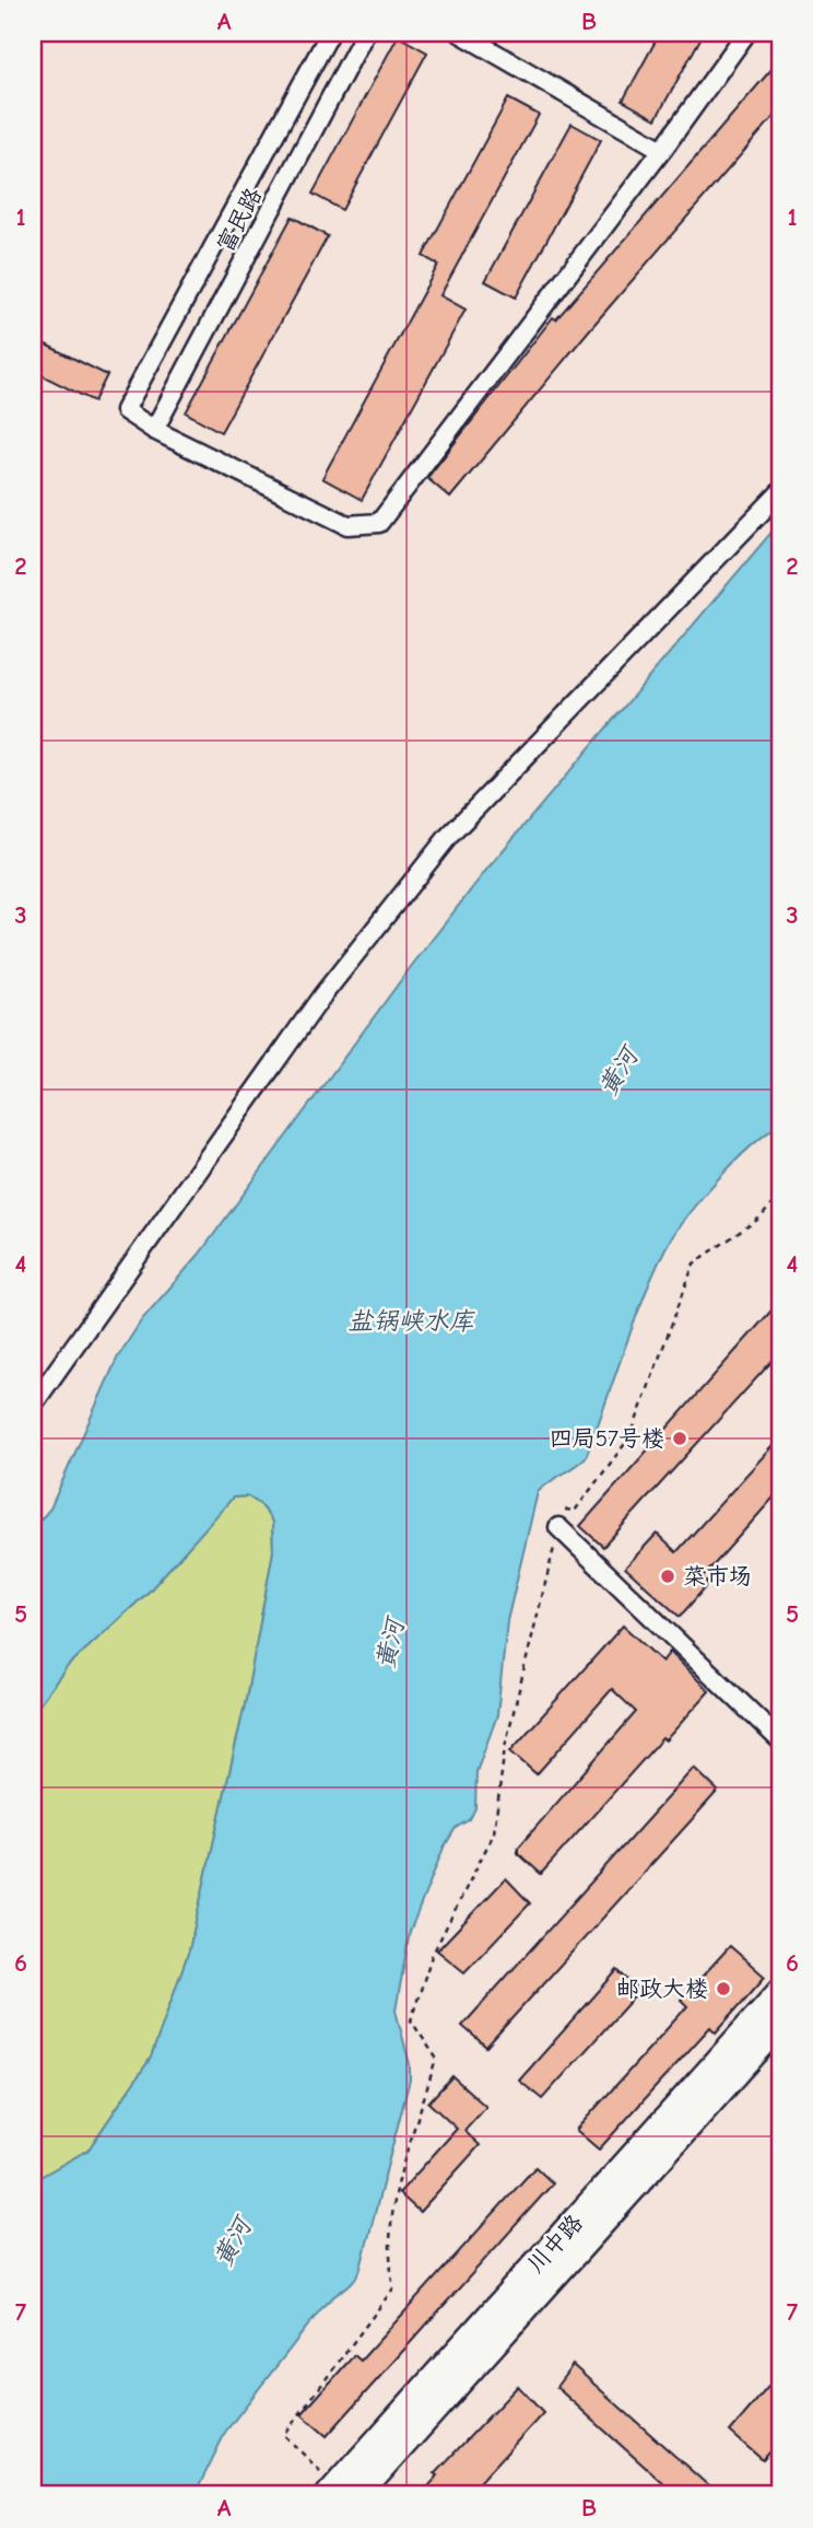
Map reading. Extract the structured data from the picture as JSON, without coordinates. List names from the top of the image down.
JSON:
{
  "streets": {
    "street": ["富民路", "川中路"]
  },
  "water": ["黄河", "盐锅峡水库"],
  "places": ["四局57号楼", "菜市场", "邮政大楼"],
  "grid": {
    "columns": ["A", "B"],
    "rows": [
      "1",
      "2",
      "3",
      "4",
      "5",
      "6",
      "7"
    ]
  }
}
